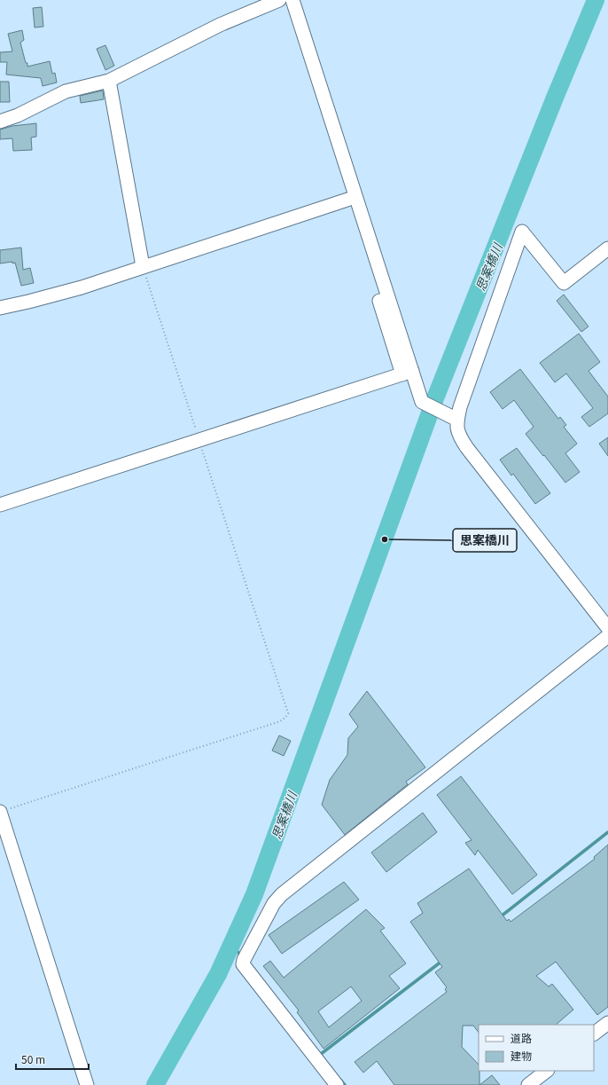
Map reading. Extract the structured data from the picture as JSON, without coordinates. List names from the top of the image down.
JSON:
{
  "water": ["思案橋川"],
  "places": ["思案橋川"],
  "legend": ["道路", "建物"],
  "scale_bar": "50 m"
}
